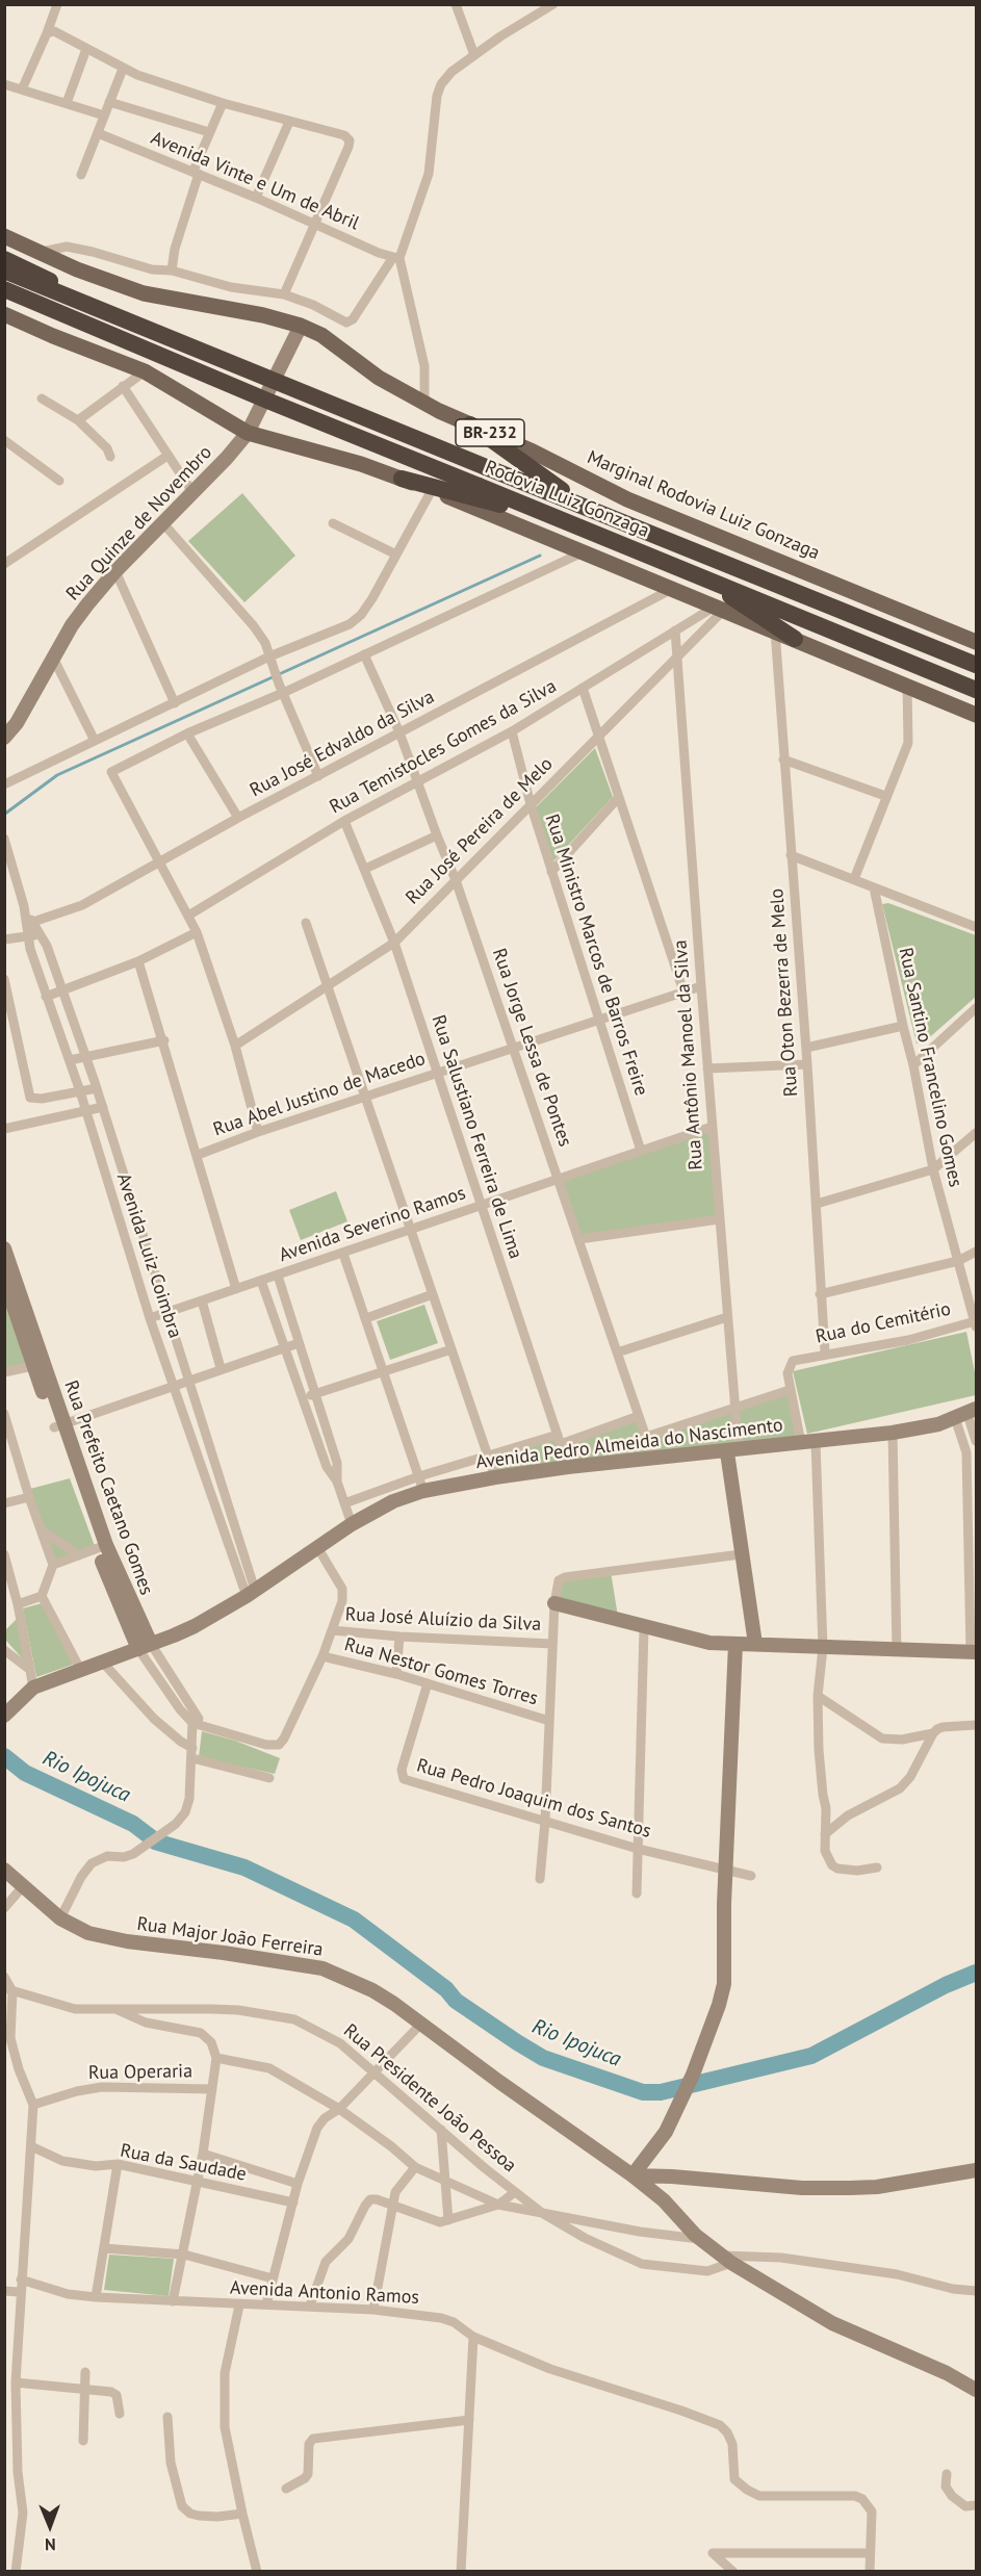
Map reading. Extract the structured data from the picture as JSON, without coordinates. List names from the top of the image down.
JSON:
{
  "streets": {
    "highway": ["BR-232", "Rodovia Luiz Gonzaga"],
    "main road": ["Marginal Rodovia Luiz Gonzaga"],
    "street": [
      "Avenida Vinte e Um de Abril",
      "Rua Quinze de Novembro",
      "Rua José Edvaldo da Silva",
      "Rua Temistocles Gomes da Silva",
      "Rua José Pereira de Melo",
      "Rua Ministro Marcos de Barros Freire",
      "Rua Oton Bezerra de Melo",
      "Rua Jorge Lessa de Pontes",
      "Rua Antônio Manoel da Silva",
      "Rua Santino Francelino Gomes",
      "Rua Abel Justino de Macedo",
      "Rua Salustiano Ferreira de Lima",
      "Avenida Severino Ramos",
      "Avenida Luiz Coimbra",
      "Rua do Cemitério",
      "Avenida Pedro Almeida do Nascimento",
      "Rua Prefeito Caetano Gomes",
      "Rua José Aluízio da Silva",
      "Rua Nestor Gomes Torres",
      "Rua Pedro Joaquim dos Santos",
      "Rua Major João Ferreira",
      "Rua Operaria",
      "Rua Presidente João Pessoa",
      "Rua da Saudade",
      "Avenida Antonio Ramos"
    ]
  },
  "crossings": [
    ["Marginal Rodovia Luiz Gonzaga", "Rua Quinze de Novembro"],
    ["Rua José Edvaldo da Silva", "Rua Jorge Lessa de Pontes"],
    ["Rua José Edvaldo da Silva", "Avenida Luiz Coimbra"],
    ["Rua Temistocles Gomes da Silva", "Rua José Pereira de Melo"],
    ["Rua Temistocles Gomes da Silva", "Rua Ministro Marcos de Barros Freire"],
    ["Rua Temistocles Gomes da Silva", "Rua Jorge Lessa de Pontes"],
    ["Rua Temistocles Gomes da Silva", "Rua Antônio Manoel da Silva"],
    ["Rua Temistocles Gomes da Silva", "Rua Salustiano Ferreira de Lima"],
    ["Rua José Pereira de Melo", "Rua Ministro Marcos de Barros Freire"],
    ["Rua José Pereira de Melo", "Rua Jorge Lessa de Pontes"],
    ["Rua José Pereira de Melo", "Rua Antônio Manoel da Silva"],
    ["Rua José Pereira de Melo", "Rua Salustiano Ferreira de Lima"],
    ["Rua Ministro Marcos de Barros Freire", "Rua Abel Justino de Macedo"],
    ["Rua Ministro Marcos de Barros Freire", "Avenida Severino Ramos"],
    ["Rua Oton Bezerra de Melo", "Rua do Cemitério"],
    ["Rua Jorge Lessa de Pontes", "Rua Abel Justino de Macedo"],
    ["Rua Jorge Lessa de Pontes", "Avenida Severino Ramos"],
    ["Rua Jorge Lessa de Pontes", "Avenida Pedro Almeida do Nascimento"],
    ["Rua Antônio Manoel da Silva", "Rua Abel Justino de Macedo"],
    ["Rua Antônio Manoel da Silva", "Avenida Severino Ramos"],
    ["Rua Antônio Manoel da Silva", "Avenida Pedro Almeida do Nascimento"],
    ["Rua Santino Francelino Gomes", "Rua do Cemitério"],
    ["Rua Abel Justino de Macedo", "Rua Salustiano Ferreira de Lima"],
    ["Rua Salustiano Ferreira de Lima", "Avenida Severino Ramos"],
    ["Rua Salustiano Ferreira de Lima", "Avenida Pedro Almeida do Nascimento"],
    ["Avenida Severino Ramos", "Avenida Luiz Coimbra"],
    ["Avenida Luiz Coimbra", "Avenida Pedro Almeida do Nascimento"],
    ["Avenida Pedro Almeida do Nascimento", "Rua Prefeito Caetano Gomes"],
    ["Rua Prefeito Caetano Gomes", "Rua Nestor Gomes Torres"],
    ["Rua Nestor Gomes Torres", "Rua Pedro Joaquim dos Santos"],
    ["Rua Major João Ferreira", "Rua Presidente João Pessoa"]
  ],
  "water": ["Rio Ipojuca"],
  "north": "bottom"
}
